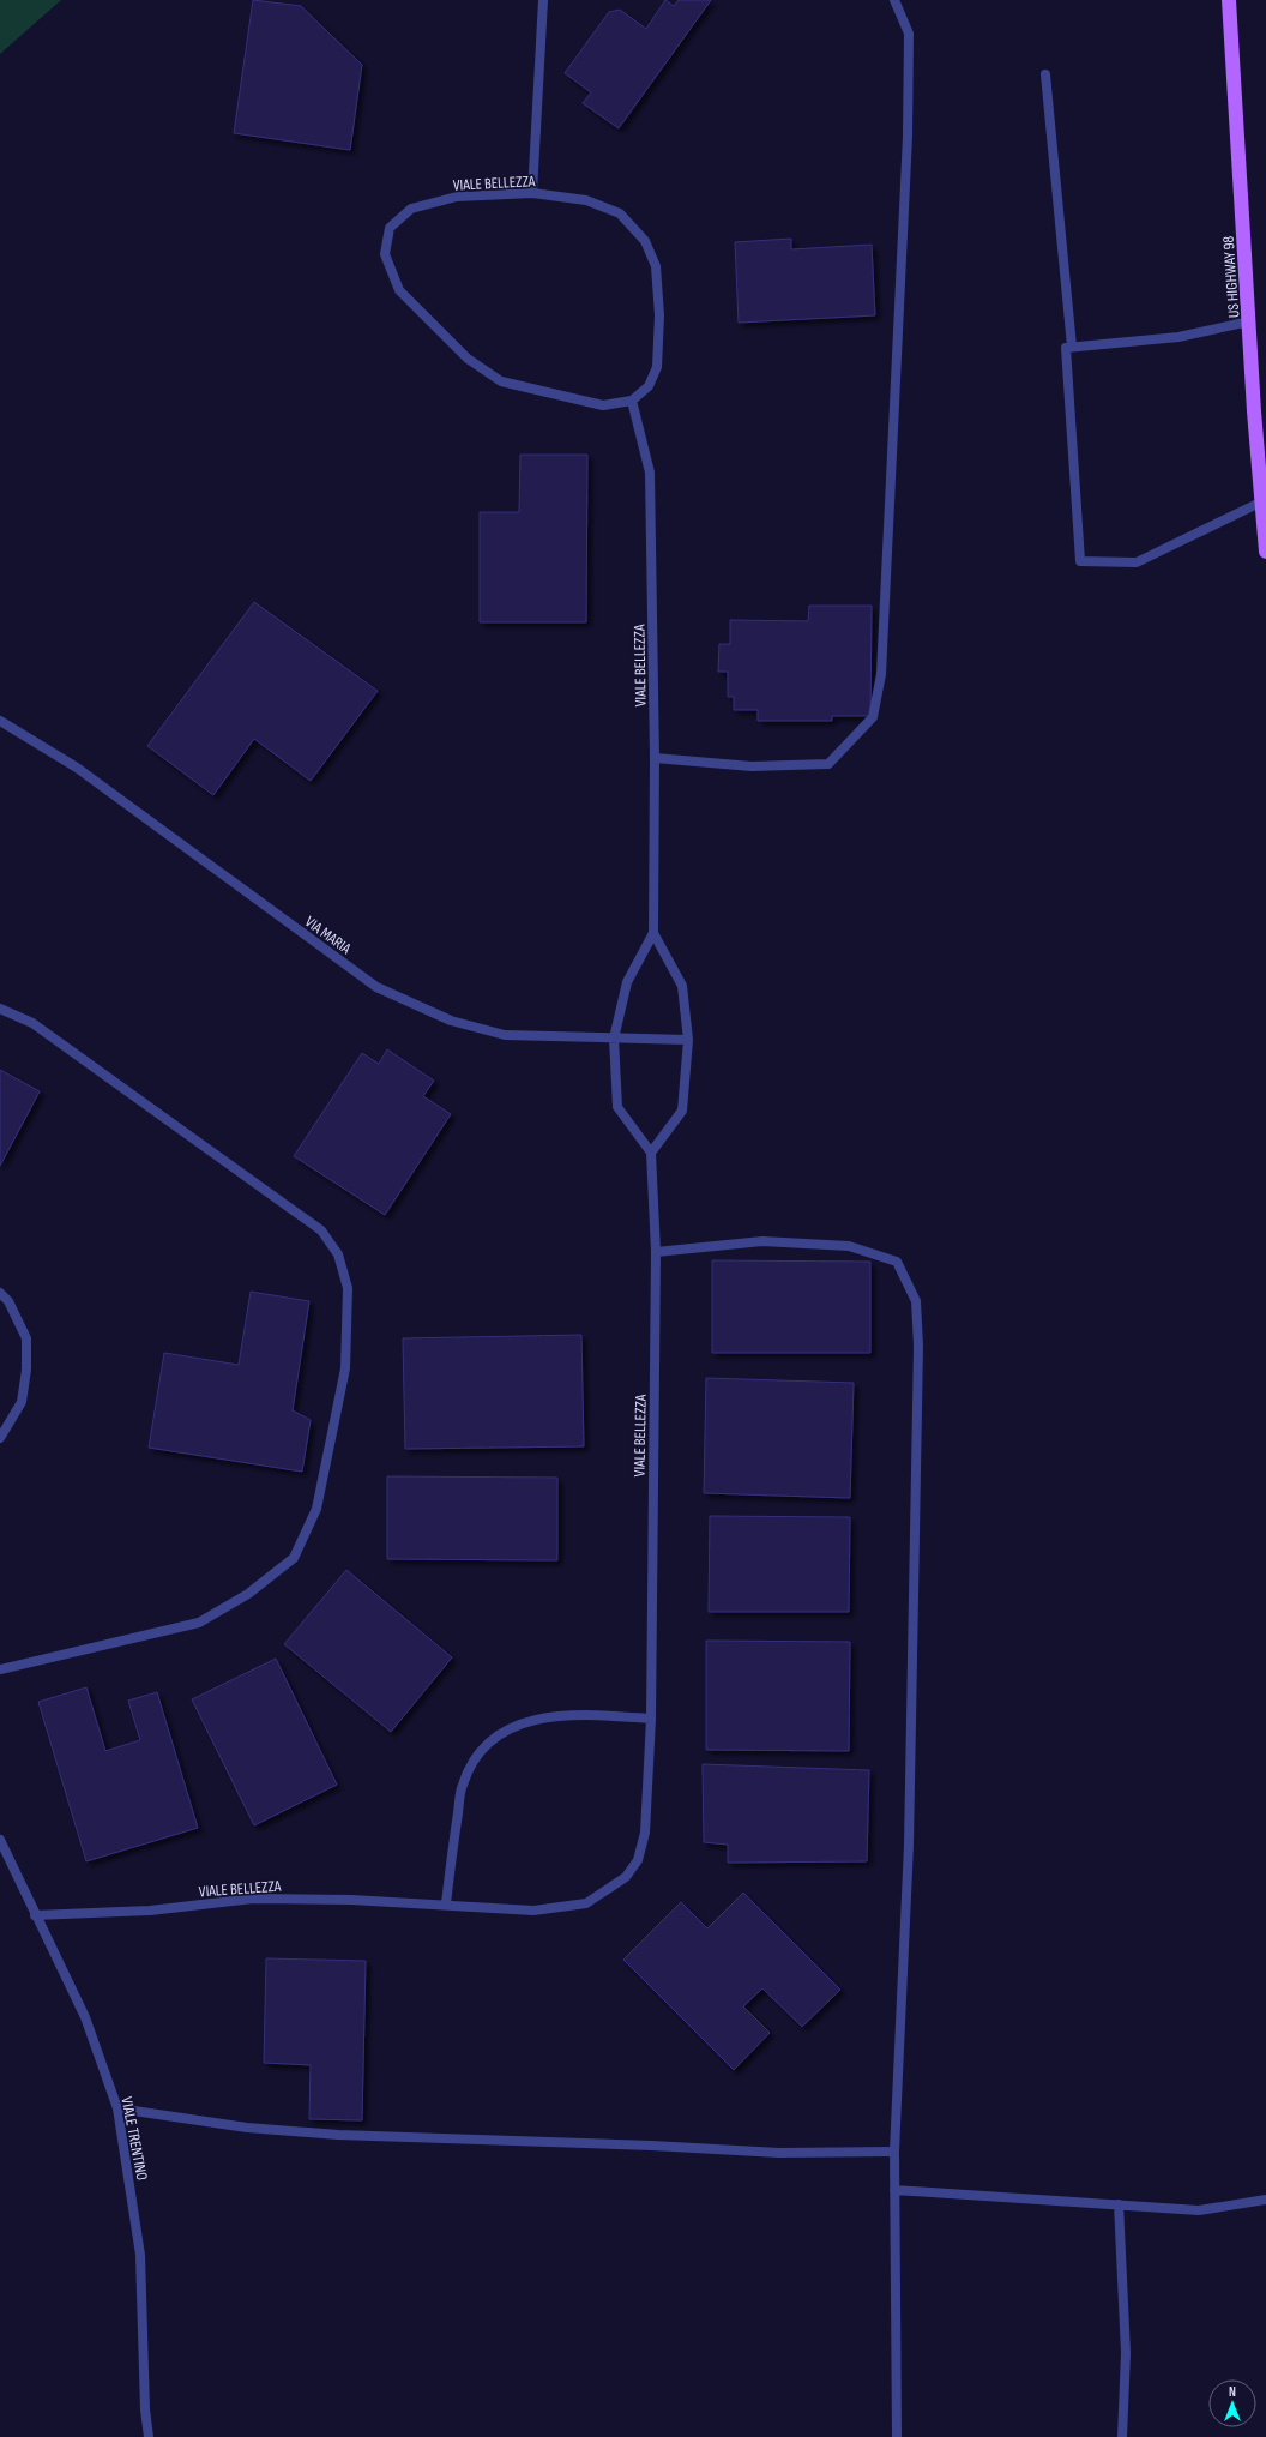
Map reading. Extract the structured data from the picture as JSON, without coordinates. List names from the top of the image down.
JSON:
{
  "streets": {
    "main road": ["US HIGHWAY 98"],
    "street": ["VIALE BELLEZZA", "VIA MARIA", "VIALE TRENTINO"]
  },
  "crossings": [
    ["VIALE BELLEZZA", "VIA MARIA"],
    ["VIALE BELLEZZA", "VIALE TRENTINO"]
  ],
  "north": "top"
}
